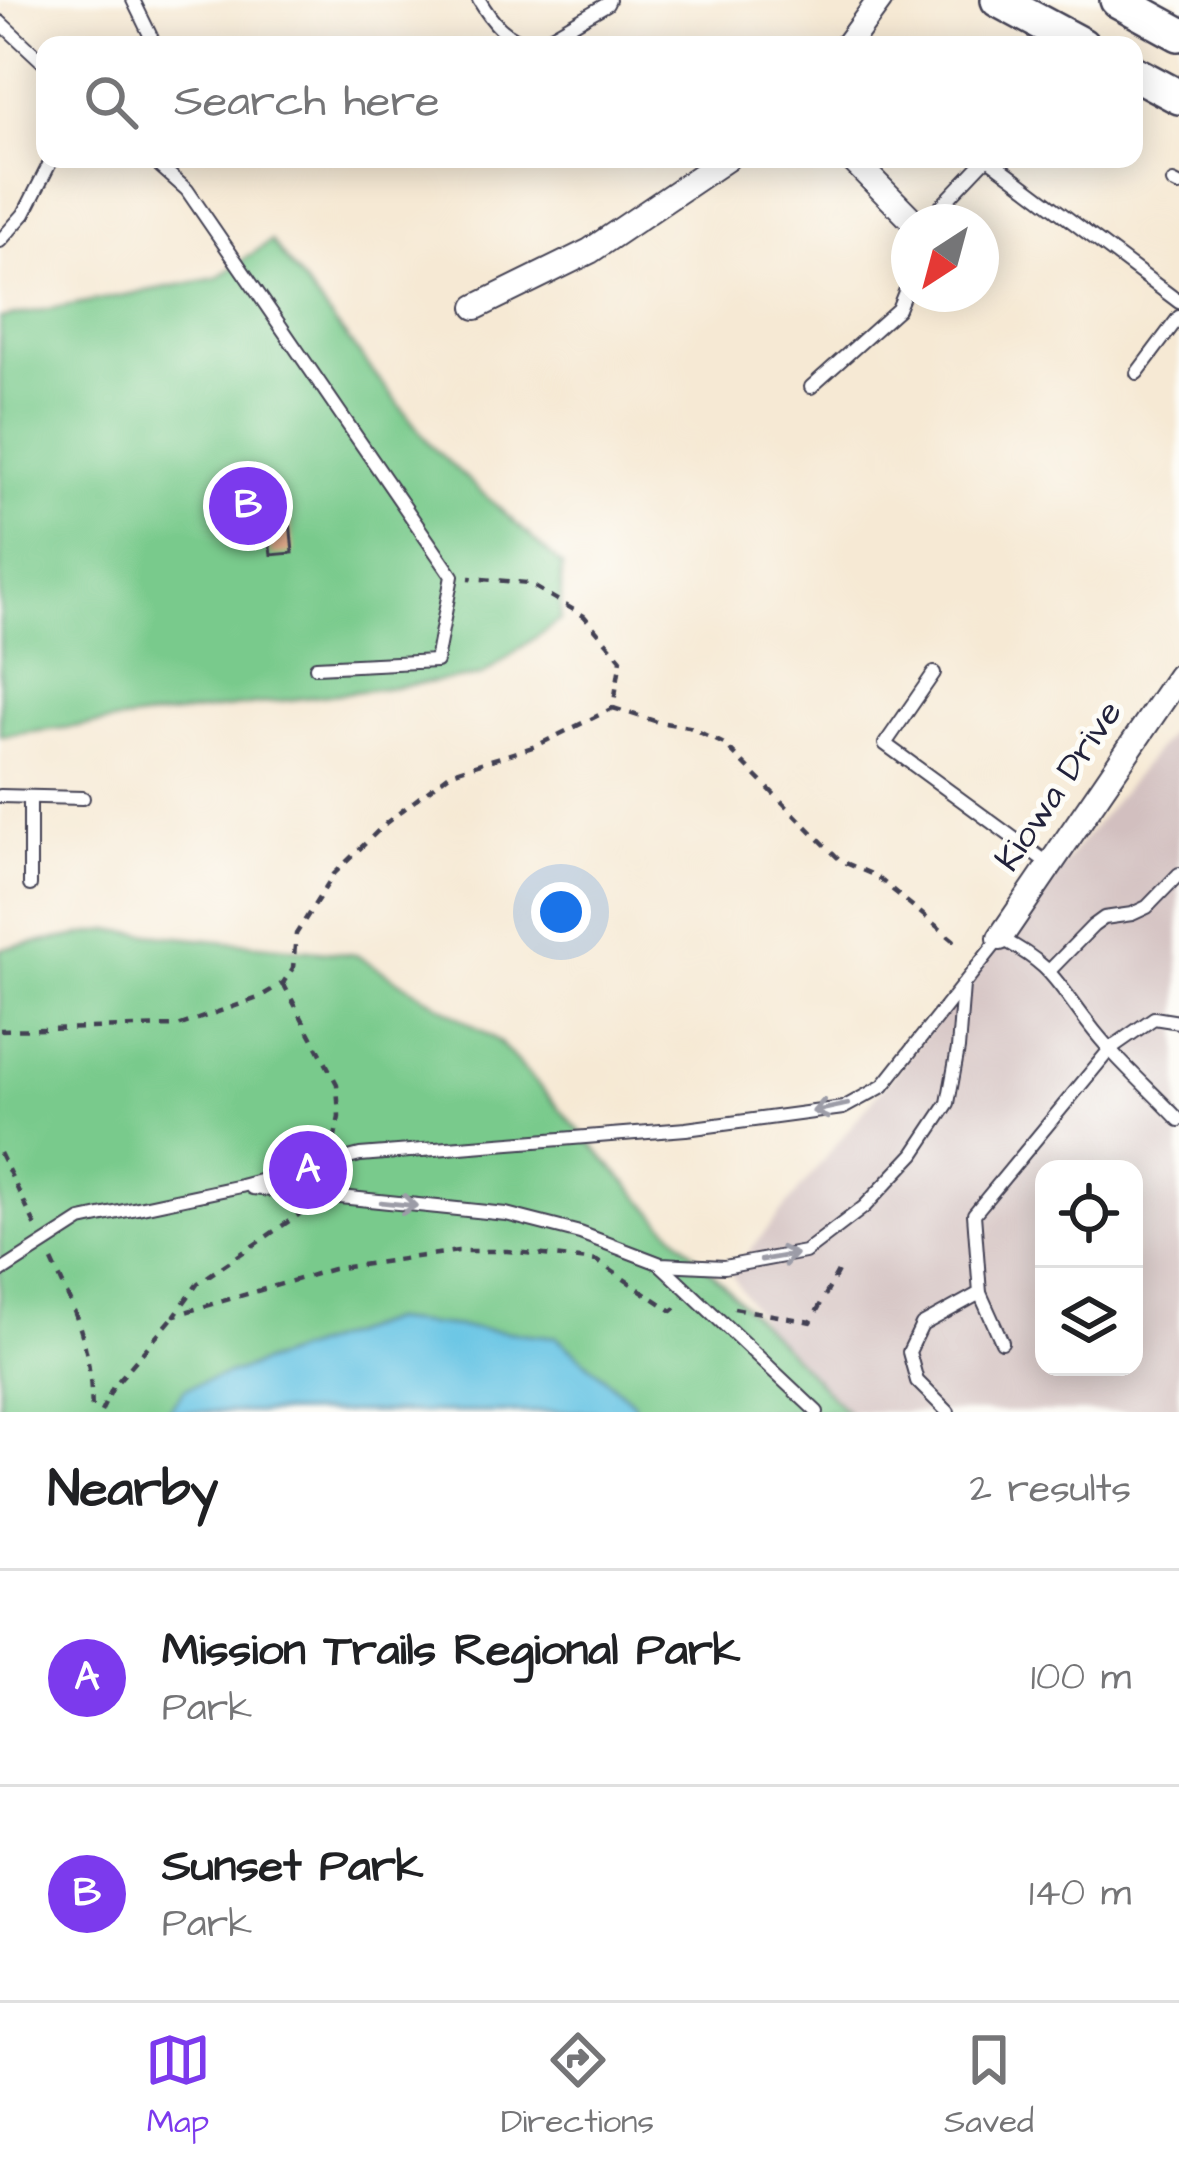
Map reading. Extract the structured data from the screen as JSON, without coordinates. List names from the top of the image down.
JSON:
{
  "streets": {
    "street": ["Kiowa Drive"]
  },
  "north": "bottom left",
  "page": {
    "search": "Search here",
    "pins": ["B", "A"],
    "heading": ["Nearby", "2 results"],
    "list": [
      {
        "mark": "A",
        "name": "Mission Trails Regional Park",
        "note": "Park",
        "value": "100 m"
      },
      {
        "mark": "B",
        "name": "Sunset Park",
        "note": "Park",
        "value": "140 m"
      }
    ],
    "nav": ["Map", "Directions", "Saved"]
  }
}
